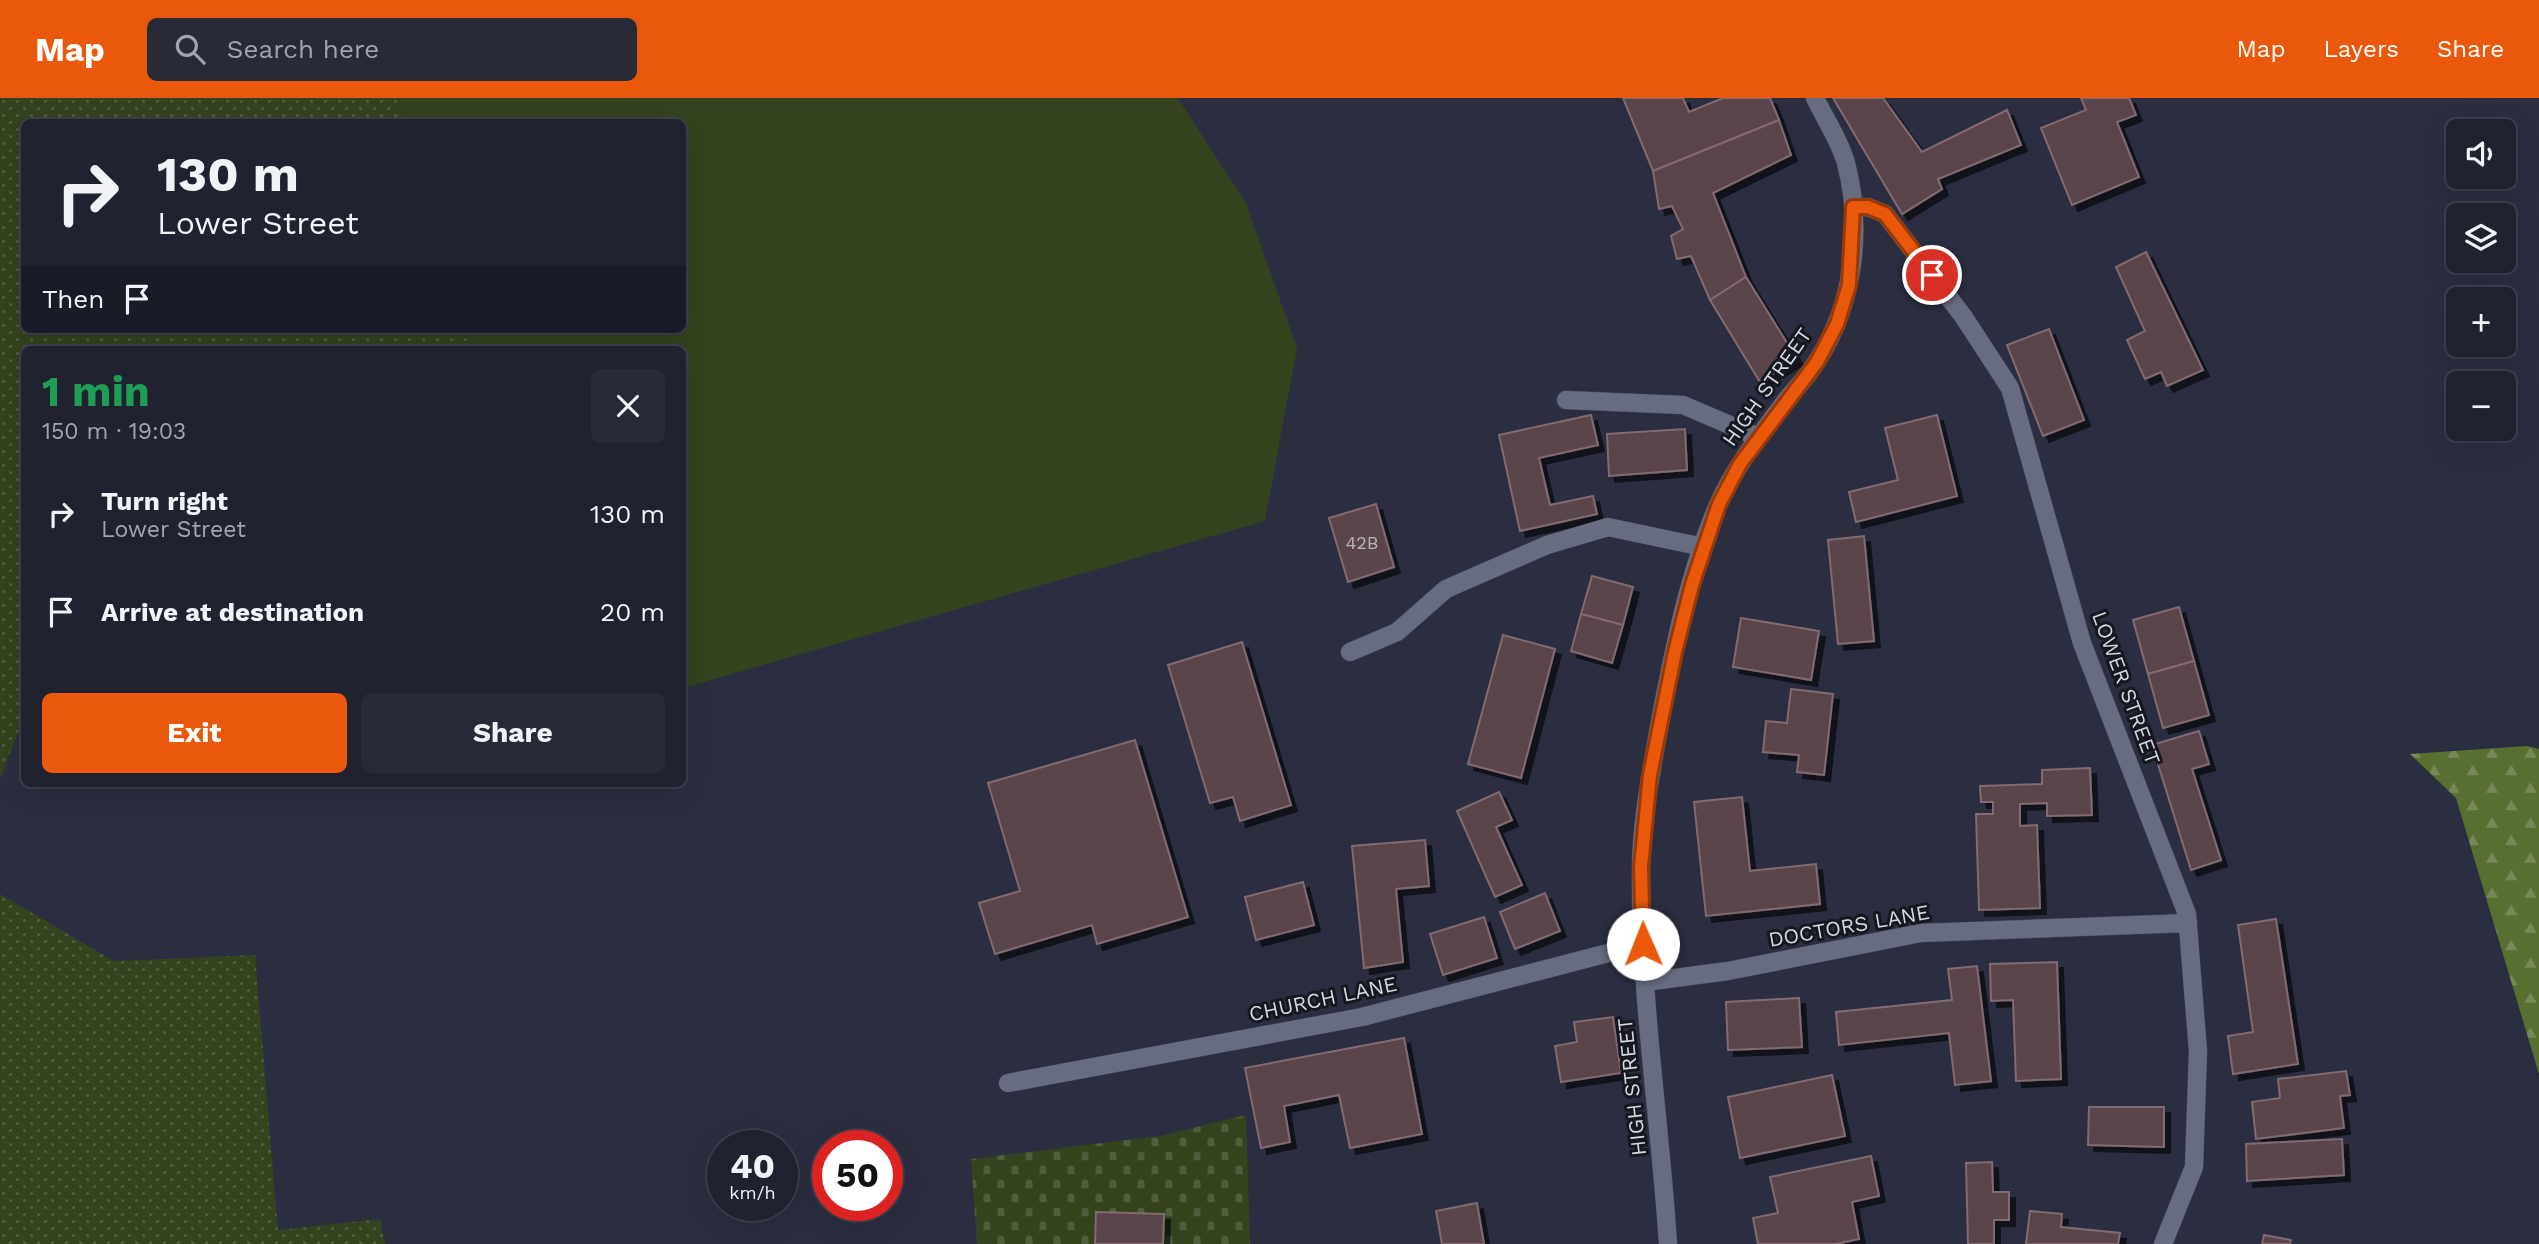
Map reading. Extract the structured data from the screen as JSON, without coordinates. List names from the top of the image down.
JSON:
{
  "streets": {
    "street": [
      "HIGH STREET",
      "LOWER STREET",
      "DOCTORS LANE",
      "CHURCH LANE"
    ]
  },
  "crossings": [
    ["HIGH STREET", "LOWER STREET"],
    ["HIGH STREET", "DOCTORS LANE"],
    ["HIGH STREET", "CHURCH LANE"],
    ["LOWER STREET", "DOCTORS LANE"]
  ],
  "house_numbers": ["42B"],
  "page": {
    "header": "Map",
    "search": "Search here",
    "nav": ["Map", "Layers", "Share"],
    "map_buttons": ["+", "−"],
    "turn": ["130 m", "Lower Street"],
    "then": "Then",
    "heading": ["1 min", "150 m · 19:03"],
    "list": [
      {
        "name": "Turn right",
        "note": "Lower Street",
        "value": "130 m"
      },
      {
        "name": "Arrive at destination",
        "value": "20 m"
      }
    ],
    "buttons": ["Exit", "Share"],
    "speed": "40 km/h",
    "limit": "50"
  }
}
